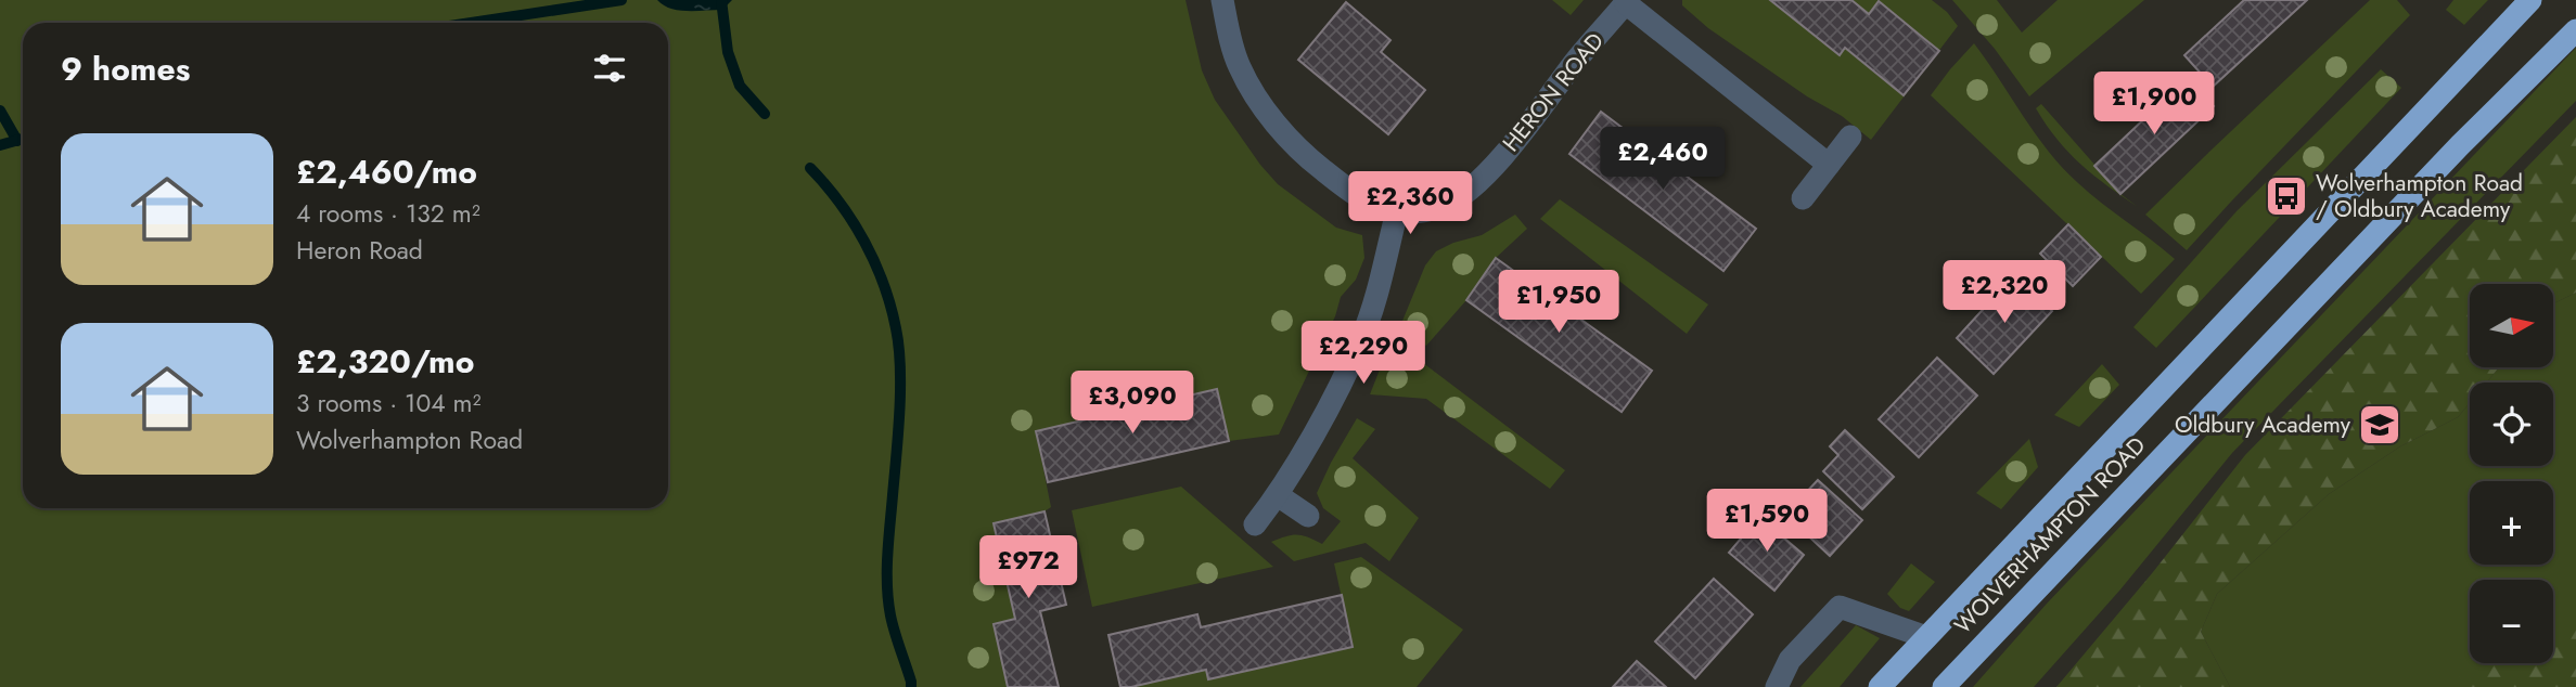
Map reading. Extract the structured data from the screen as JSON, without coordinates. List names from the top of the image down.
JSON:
{
  "streets": {
    "highway": ["WOLVERHAMPTON ROAD"],
    "street": ["HERON ROAD"]
  },
  "places": {
    "bus stop": ["Wolverhampton Road / Oldbury Academy"],
    "school or university": ["Oldbury Academy"]
  },
  "north": "right",
  "page": {
    "heading": "9 homes",
    "price": [
      "£1,900",
      "£2,460",
      "£2,360",
      "£2,320",
      "£1,950",
      "£2,290",
      "£3,090",
      "£1,590",
      "£972"
    ],
    "list": [
      {
        "name": "£2,460/mo",
        "note": "4 rooms · 132 m² · Heron Road"
      },
      {
        "name": "£2,320/mo",
        "note": "3 rooms · 104 m² · Wolverhampton Road"
      }
    ],
    "map_buttons": ["+", "−"]
  }
}
